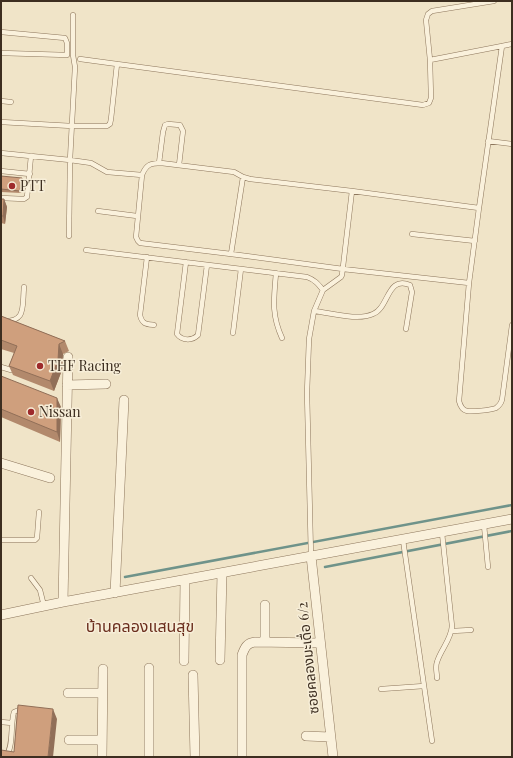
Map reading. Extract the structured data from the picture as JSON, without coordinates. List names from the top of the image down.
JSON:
{
  "streets": {
    "street": ["ซอยคลองมะเดื่อ 6/2"]
  },
  "districts": ["บ้านคลองแสนสุข"],
  "places": ["PTT", "THF Racing", "Nissan"]
}
